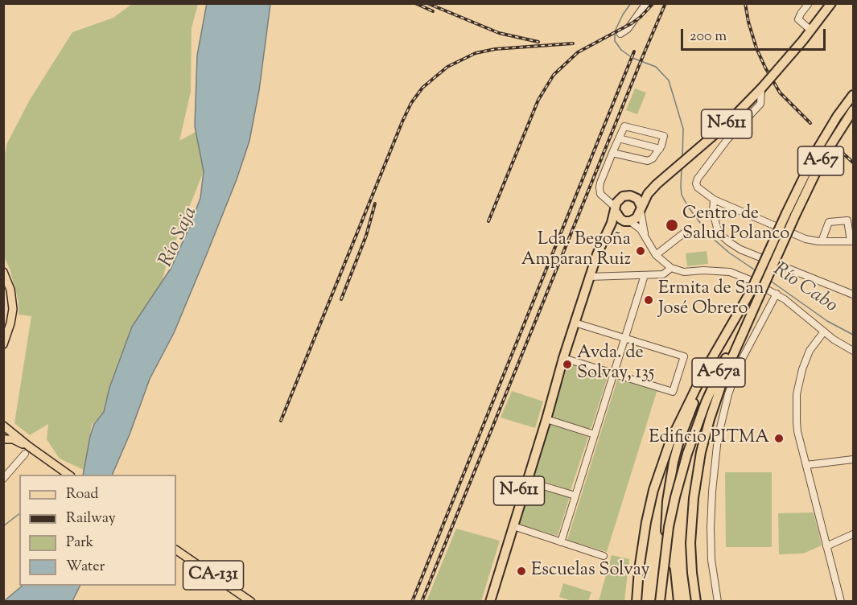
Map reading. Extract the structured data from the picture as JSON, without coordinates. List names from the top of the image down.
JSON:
{
  "streets": {
    "highway": ["N-611", "A-67", "A-67a"],
    "main road": ["CA-131"]
  },
  "crossings": [
    ["A-67", "A-67a"]
  ],
  "water": ["Río Saja", "Río Cabo"],
  "places": [
    "Centro de Salud Polanco",
    "Lda. Begoña Amparan Ruiz",
    "Ermita de San José Obrero",
    "Avda. de Solvay, 135",
    "Edificio PITMA",
    "Escuelas Solvay"
  ],
  "legend": [
    "Road",
    "Railway",
    "Park",
    "Water"
  ],
  "scale_bar": "200 m"
}
